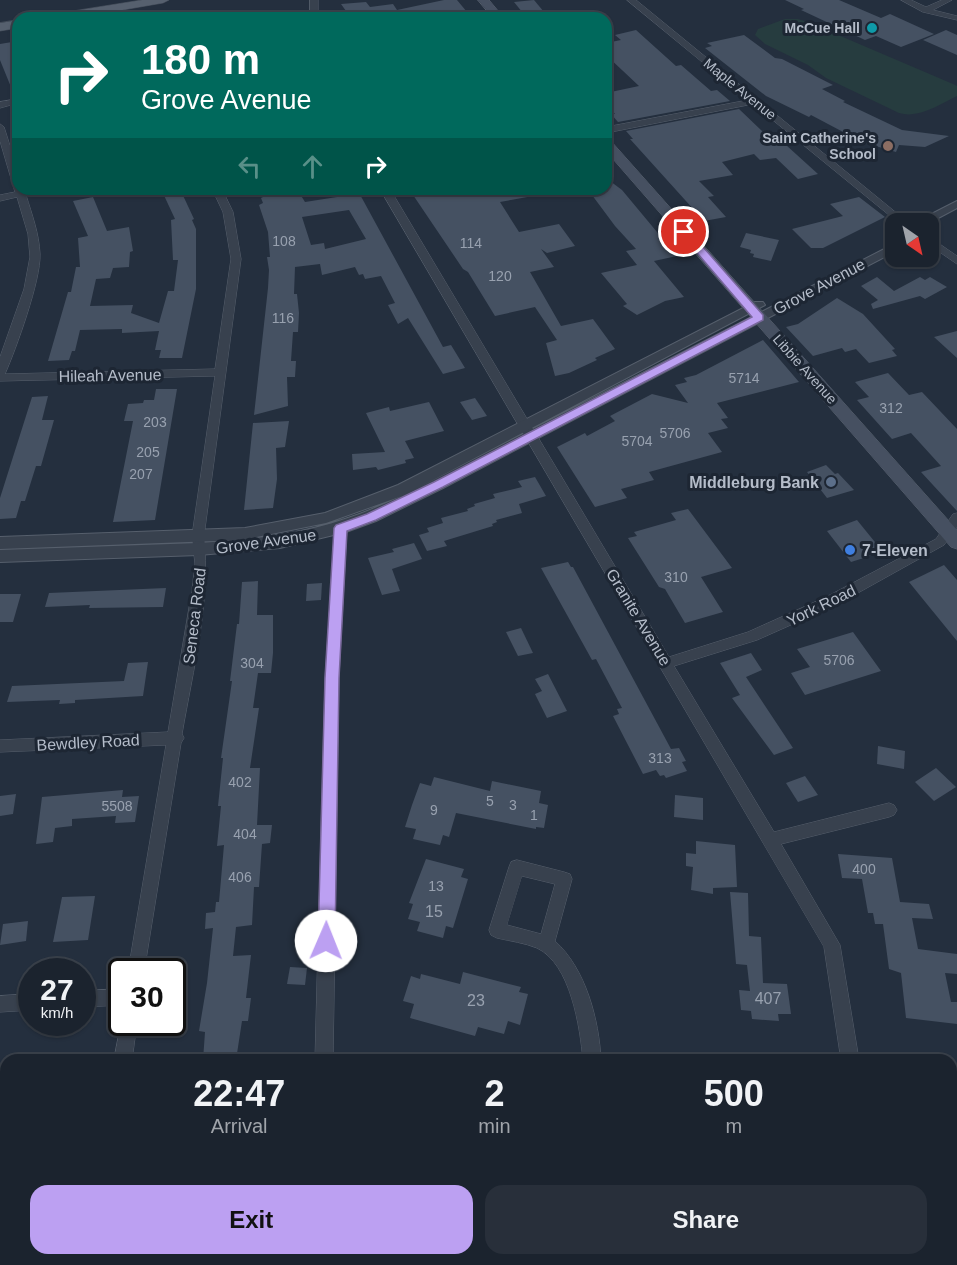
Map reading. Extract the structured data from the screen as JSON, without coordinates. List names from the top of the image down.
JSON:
{
  "streets": {
    "main road": ["Libbie Avenue"],
    "street": [
      "Maple Avenue",
      "Grove Avenue",
      "Hileah Avenue",
      "York Road",
      "Seneca Road",
      "Granite Avenue",
      "Bewdley Road"
    ]
  },
  "crossings": [
    ["Grove Avenue", "Libbie Avenue"],
    ["Grove Avenue", "Seneca Road"],
    ["Grove Avenue", "Granite Avenue"],
    ["Libbie Avenue", "York Road"],
    ["Hileah Avenue", "Seneca Road"],
    ["York Road", "Granite Avenue"],
    ["Seneca Road", "Bewdley Road"]
  ],
  "places": [
    "McCue Hall",
    "Saint Catherine's School",
    "Middleburg Bank",
    "7-Eleven"
  ],
  "house_numbers": [
    "108",
    "114",
    "120",
    "116",
    "5714",
    "312",
    "203",
    "5706",
    "5704",
    "205",
    "207",
    "310",
    "5706",
    "304",
    "313",
    "402",
    "5",
    "3",
    "5508",
    "9",
    "1",
    "404",
    "400",
    "406",
    "13",
    "15",
    "407",
    "23"
  ],
  "north": "bottom right",
  "page": {
    "turn": ["180 m", "Grove Avenue"],
    "speed": "27 km/h",
    "limit": "30",
    "eta": [
      "22:47",
      "Arrival",
      "2",
      "min",
      "500",
      "m"
    ],
    "buttons": ["Exit", "Share"]
  }
}
